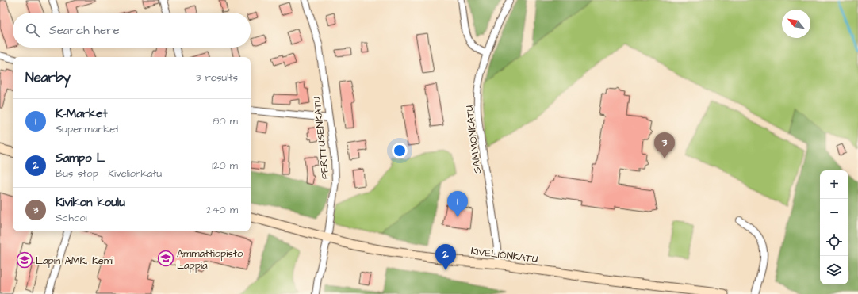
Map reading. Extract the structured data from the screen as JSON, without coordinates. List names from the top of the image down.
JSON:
{
  "streets": {
    "main road": ["KIVELIÖNKATU"],
    "street": ["PERTTUSENKATU", "SAMMONKATU"]
  },
  "crossings": [
    ["PERTTUSENKATU", "KIVELIÖNKATU"],
    ["SAMMONKATU", "KIVELIÖNKATU"]
  ],
  "places": {
    "school or university": ["Ammattiopisto Lappia", "Lapin AMK, Kemi"]
  },
  "north": "top left",
  "page": {
    "search": "Search here",
    "heading": ["Nearby", "3 results"],
    "list": [
      {
        "mark": "1",
        "name": "K-Market",
        "note": "Supermarket",
        "value": "80 m"
      },
      {
        "mark": "2",
        "name": "Sampo L",
        "note": "Bus stop · Kiveliönkatu",
        "value": "120 m"
      },
      {
        "mark": "3",
        "name": "Kivikon koulu",
        "note": "School",
        "value": "240 m"
      }
    ],
    "pins": ["3", "1", "2"],
    "map_buttons": ["+", "−"]
  }
}
